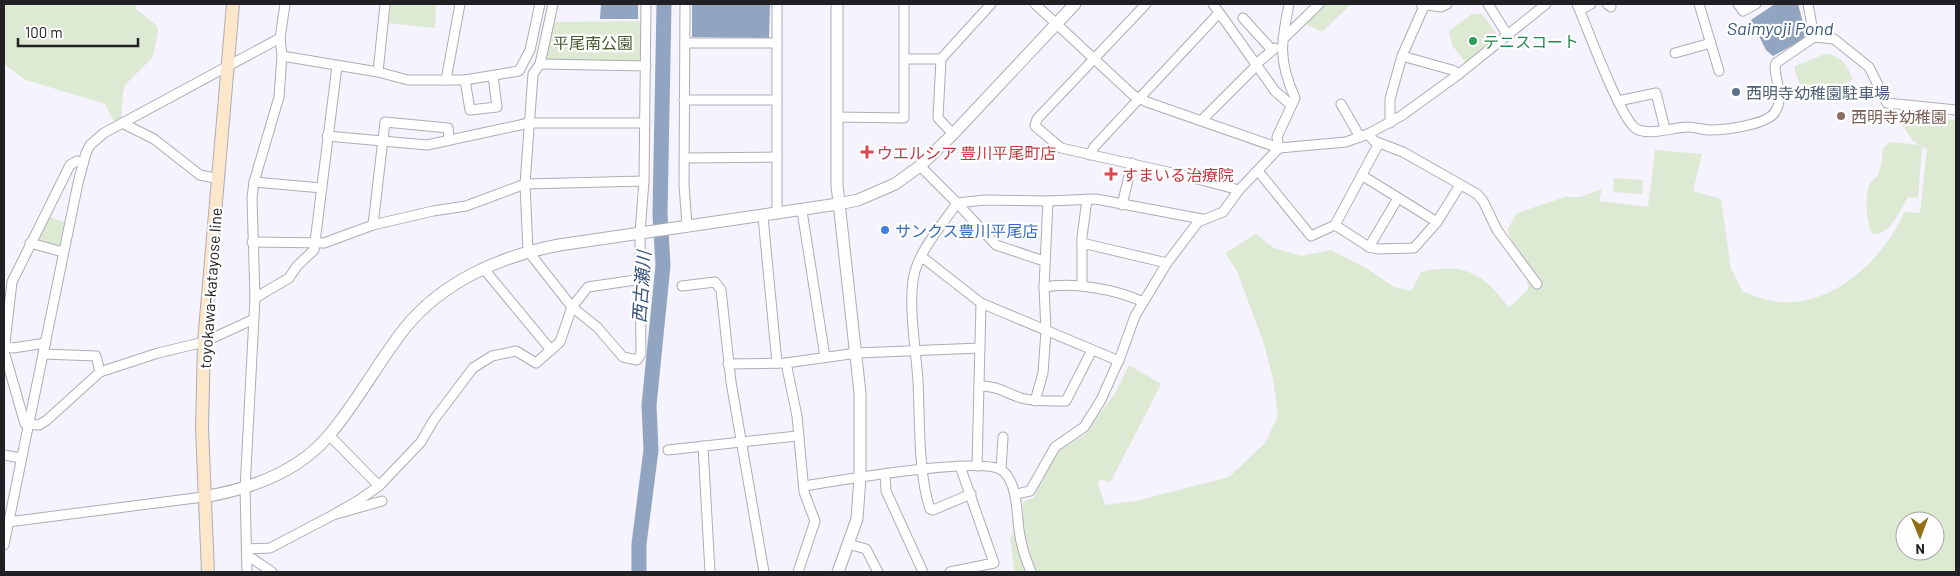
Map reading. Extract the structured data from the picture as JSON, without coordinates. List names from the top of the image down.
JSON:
{
  "streets": {
    "main road": ["toyokawa-katayose line"]
  },
  "water": ["Saimyoji Pond", "西古瀬川"],
  "parks": ["平尾南公園"],
  "places": {
    "other": [
      "テニスコート",
      "西明寺幼稚園駐車場",
      "西明寺幼稚園",
      "サンクス豊川平尾店"
    ],
    "health": ["ウエルシア 豊川平尾町店", "すまいる治療院"]
  },
  "scale_bar": "100 m",
  "north": "bottom"
}
